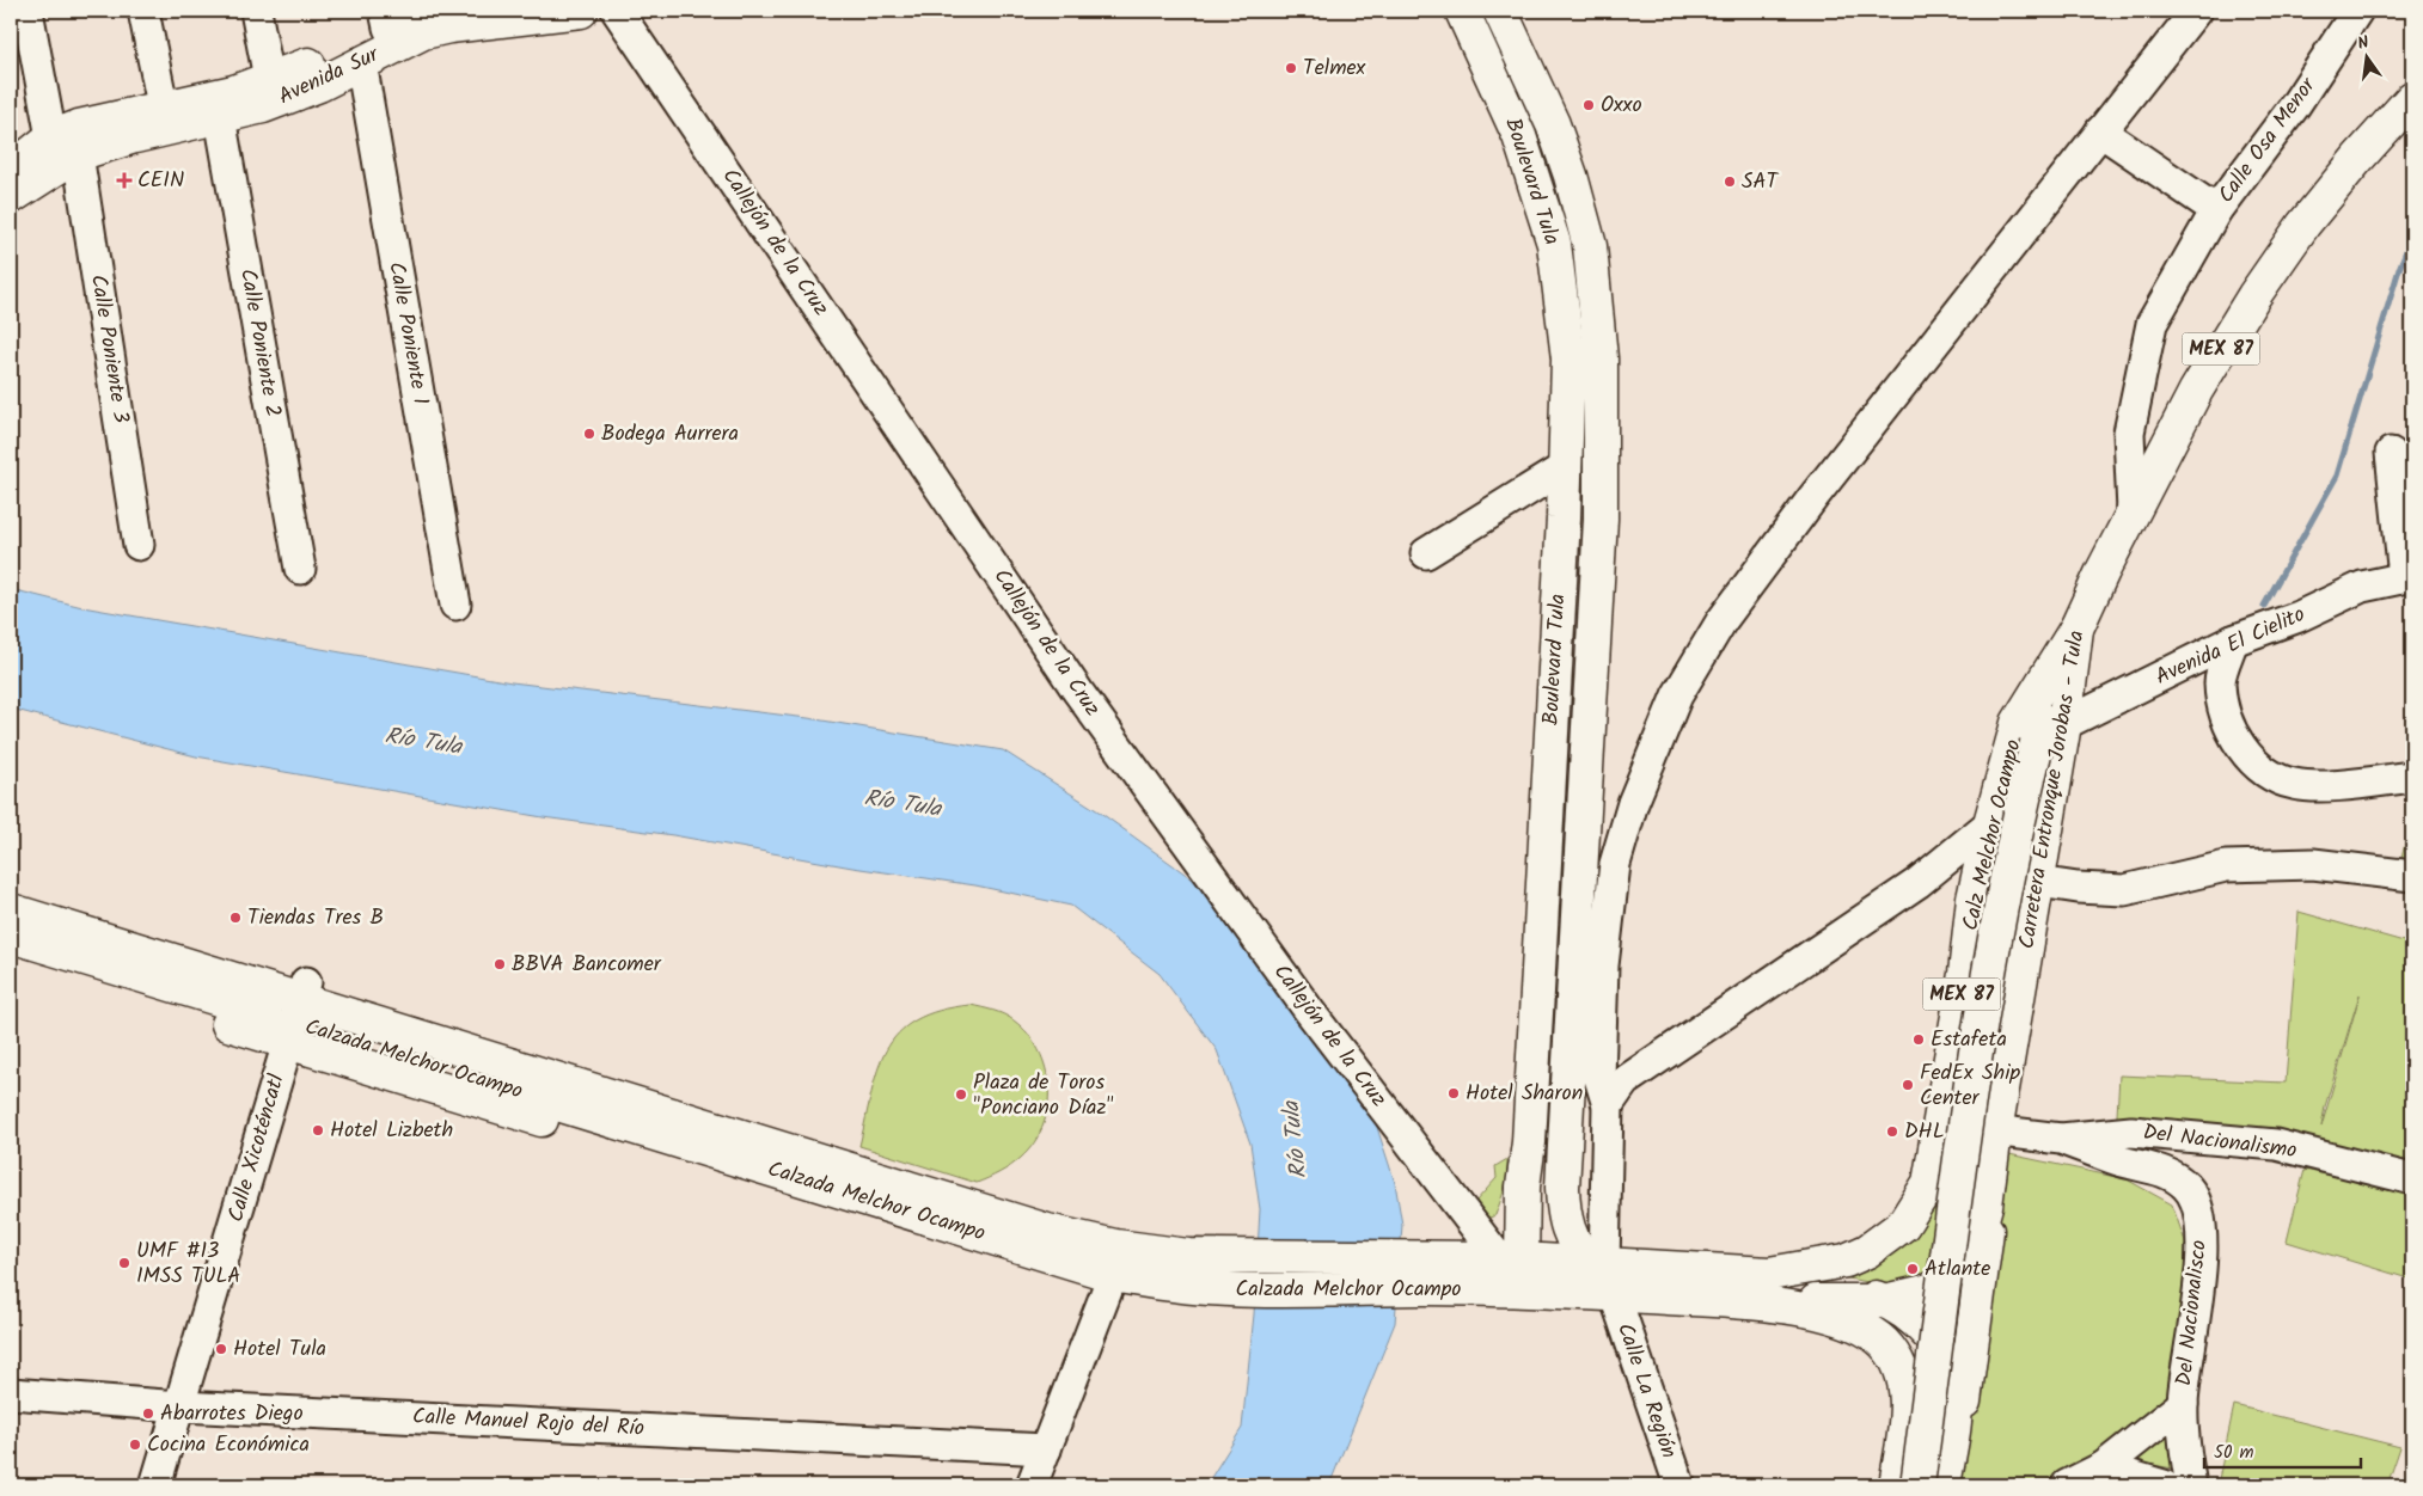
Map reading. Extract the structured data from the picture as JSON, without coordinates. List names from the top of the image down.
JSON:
{
  "streets": {
    "main road": [
      "Avenida Sur",
      "Boulevard Tula",
      "MEX 87",
      "Carretera Entronque Jorobas - Tula",
      "Calz Melchor Ocampo",
      "Calzada Melchor Ocampo"
    ],
    "street": [
      "Calle Osa Menor",
      "Callejón de la Cruz",
      "Calle Poniente 1",
      "Calle Poniente 2",
      "Calle Poniente 3",
      "Avenida El Cielito",
      "Del Nacionalismo",
      "Calle Xicoténcatl",
      "Del Nacionalisco",
      "Calle La Región",
      "Calle Manuel Rojo del Río"
    ]
  },
  "crossings": [
    ["Avenida Sur", "Calle Poniente 1"],
    ["Avenida Sur", "Calle Poniente 2"],
    ["Avenida Sur", "Calle Poniente 3"],
    ["Calle Osa Menor", "Carretera Entronque Jorobas - Tula"],
    ["Boulevard Tula", "Callejón de la Cruz"],
    ["Boulevard Tula", "Calzada Melchor Ocampo"],
    ["Boulevard Tula", "Calle La Región"],
    ["Callejón de la Cruz", "Calzada Melchor Ocampo"],
    ["Avenida El Cielito", "Carretera Entronque Jorobas - Tula"],
    ["Avenida El Cielito", "Calz Melchor Ocampo"],
    ["Carretera Entronque Jorobas - Tula", "Calz Melchor Ocampo"],
    ["Calz Melchor Ocampo", "Calzada Melchor Ocampo"],
    ["Calzada Melchor Ocampo", "Calle Xicoténcatl"],
    ["Calzada Melchor Ocampo", "Calle La Región"],
    ["Del Nacionalismo", "Del Nacionalisco"],
    ["Calle Xicoténcatl", "Calle Manuel Rojo del Río"]
  ],
  "water": ["Río Tula"],
  "places": {
    "other": [
      "Telmex",
      "Oxxo",
      "SAT",
      "Bodega Aurrera",
      "Tiendas Tres B",
      "BBVA Bancomer",
      "Estafeta",
      "FedEx Ship Center",
      "Hotel Sharon",
      "Plaza de Toros \"Ponciano Díaz\"",
      "Hotel Lizbeth",
      "DHL",
      "UMF #13 IMSS TULA",
      "Atlante",
      "Hotel Tula",
      "Abarrotes Diego",
      "Cocina Económica"
    ],
    "health": ["CEIN"]
  },
  "scale_bar": "50 m",
  "north": "top"
}
